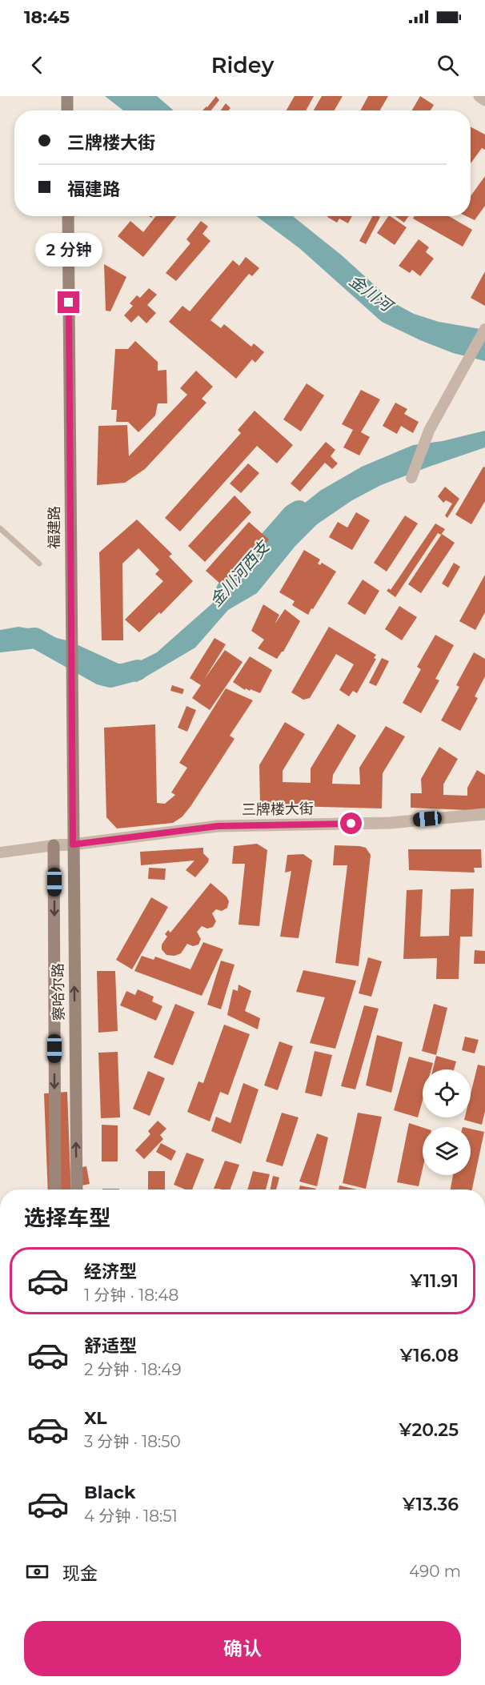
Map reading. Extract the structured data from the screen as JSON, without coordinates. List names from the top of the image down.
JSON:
{
  "streets": {
    "main road": ["福建路", "察哈尔路"],
    "street": ["三牌楼大街"]
  },
  "crossings": [
    ["福建路", "三牌楼大街"],
    ["福建路", "察哈尔路"],
    ["三牌楼大街", "察哈尔路"]
  ],
  "water": ["金川河", "金川河西支"],
  "page": {
    "status": "18:45",
    "header": "Ridey",
    "banner": ["三牌楼大街", "福建路"],
    "bubble": "2 分钟",
    "heading": "选择车型",
    "list": [
      {
        "name": "经济型",
        "note": "1 分钟 · 18:48",
        "value": "¥11.91"
      },
      {
        "name": "舒适型",
        "note": "2 分钟 · 18:49",
        "value": "¥16.08"
      },
      {
        "name": "XL",
        "note": "3 分钟 · 18:50",
        "value": "¥20.25"
      },
      {
        "name": "Black",
        "note": "4 分钟 · 18:51",
        "value": "¥13.36"
      }
    ],
    "pay": ["现金", "490 m"],
    "buttons": "确认"
  }
}
